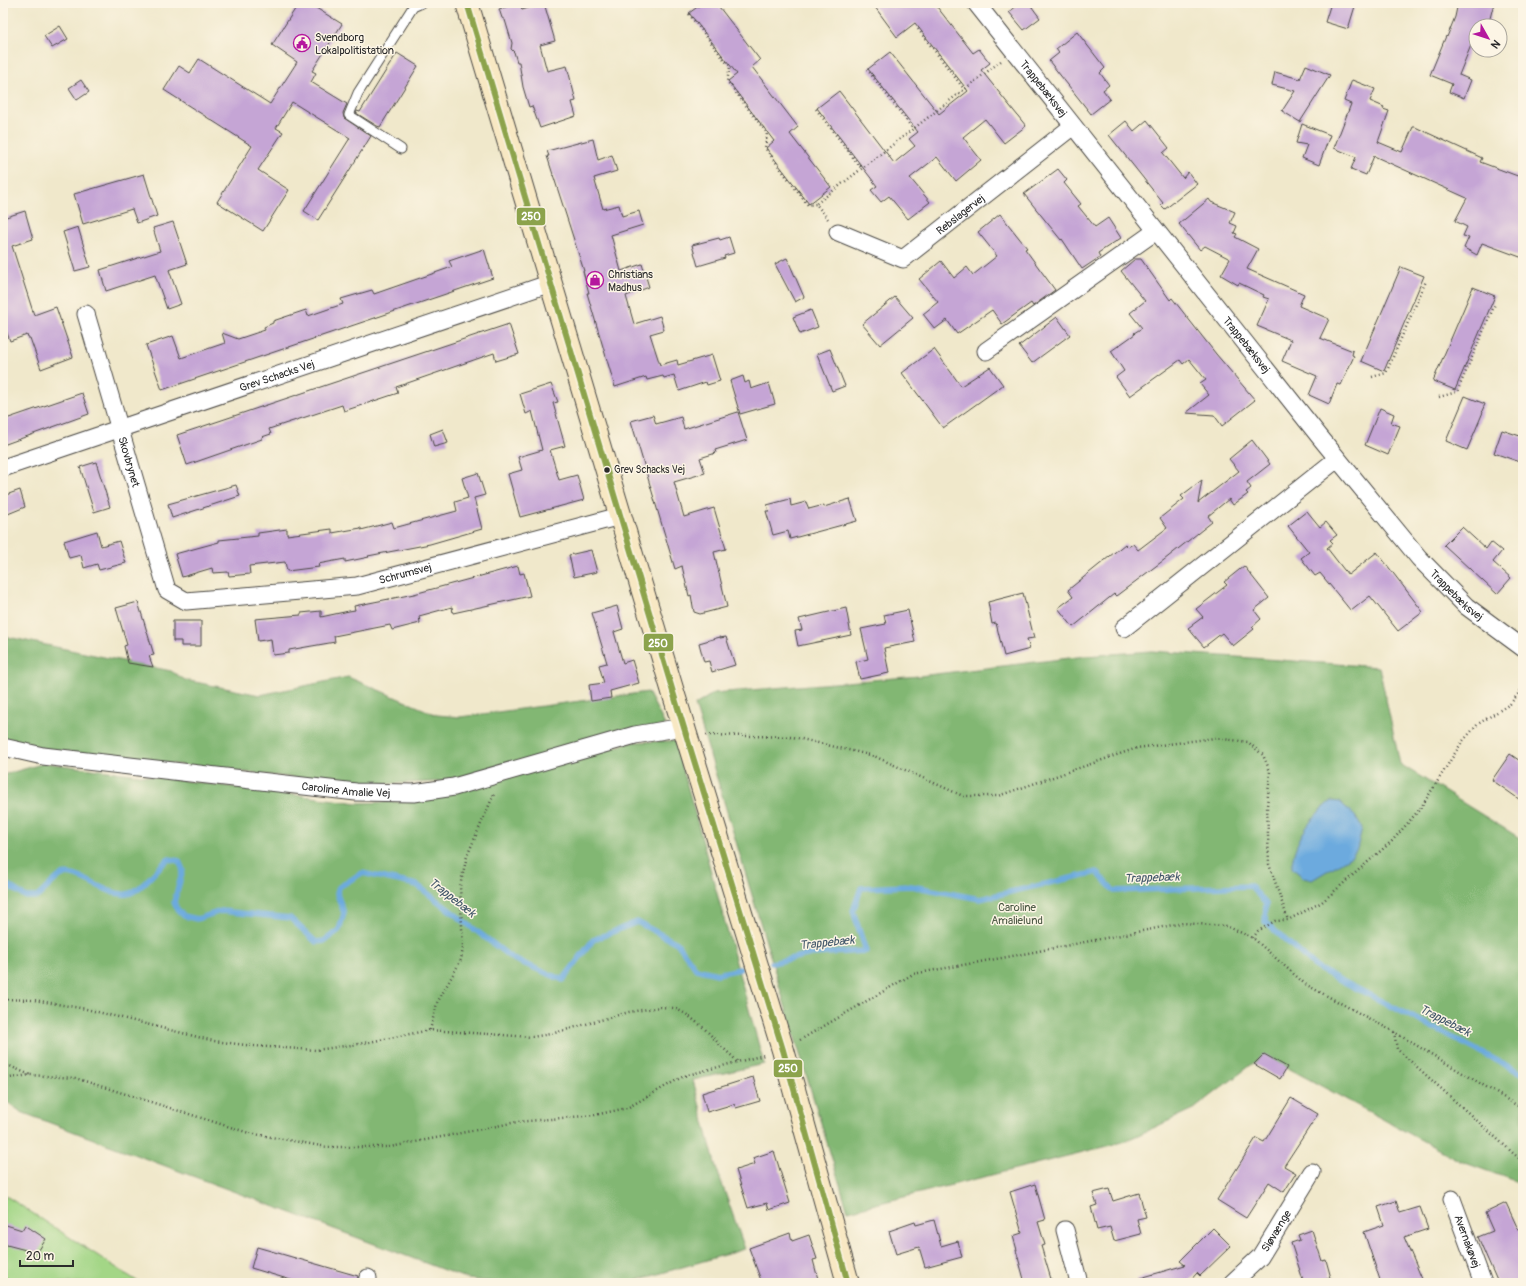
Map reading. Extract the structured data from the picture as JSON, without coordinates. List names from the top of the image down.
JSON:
{
  "streets": {
    "street": [
      "Trappebæksvej",
      "Rebslagervej",
      "Grev Schacks Vej",
      "Skovbrynet",
      "Schrumsvej",
      "Caroline Amalie Vej",
      "Siøvænge",
      "Avernakøvej"
    ]
  },
  "crossings": [
    ["Trappebæksvej", "Rebslagervej"],
    ["Grev Schacks Vej", "Skovbrynet"],
    ["Skovbrynet", "Schrumsvej"]
  ],
  "water": ["Trappebæk"],
  "parks": ["Caroline Amalielund"],
  "places": {
    "public building": ["Svendborg Lokalpolitistation"],
    "shop": ["Christians Madhus"],
    "other": ["Grev Schacks Vej"]
  },
  "lines": ["transit line 250"],
  "scale_bar": "20 m",
  "north": "bottom right"
}
